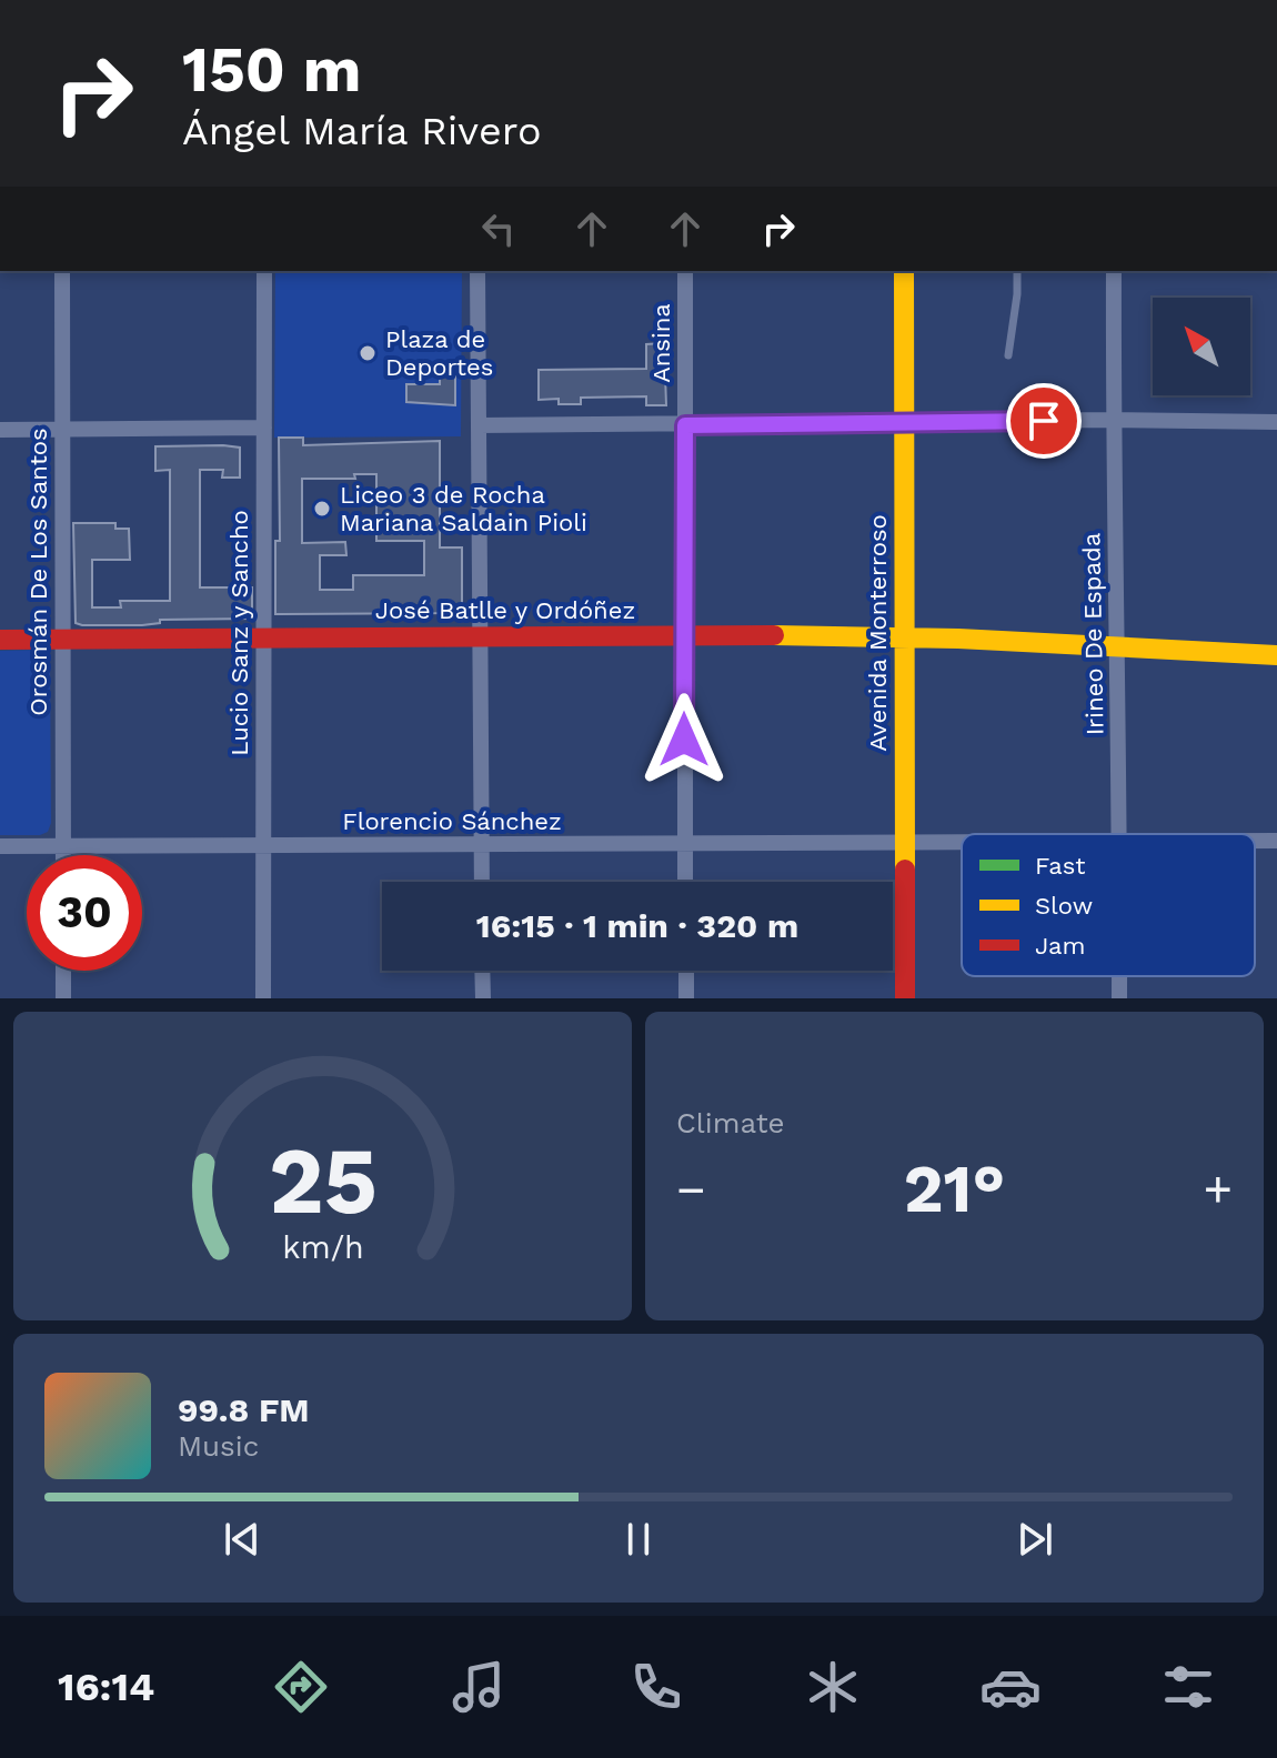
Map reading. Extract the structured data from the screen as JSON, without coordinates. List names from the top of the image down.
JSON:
{
  "streets": {
    "main road": ["José Batlle y Ordóñez", "Avenida Monterroso"],
    "street": [
      "Ansina",
      "Orosmán De Los Santos",
      "Lucio Sanz y Sancho",
      "Irineo De Espada",
      "Florencio Sánchez"
    ]
  },
  "crossings": [
    ["Ansina", "José Batlle y Ordóñez"],
    ["Ansina", "Florencio Sánchez"],
    ["Orosmán De Los Santos", "José Batlle y Ordóñez"],
    ["Orosmán De Los Santos", "Florencio Sánchez"],
    ["José Batlle y Ordóñez", "Lucio Sanz y Sancho"],
    ["José Batlle y Ordóñez", "Avenida Monterroso"],
    ["José Batlle y Ordóñez", "Irineo De Espada"],
    ["Lucio Sanz y Sancho", "Florencio Sánchez"],
    ["Avenida Monterroso", "Florencio Sánchez"]
  ],
  "places": ["Plaza de Deportes", "Liceo 3 de Rocha Mariana Saldain Pioli"],
  "legend": ["Fast", "Slow", "Jam"],
  "north": "top left",
  "page": {
    "turn": ["150 m", "Ángel María Rivero"],
    "limit": "30",
    "trip": "16:15 · 1 min · 320 m",
    "tile": "Climate",
    "heat": ["−", "21°", "+"],
    "song": ["99.8 FM", "Music"],
    "tabs": "16:14",
    "gauge": ["25", "km/h"]
  }
}
